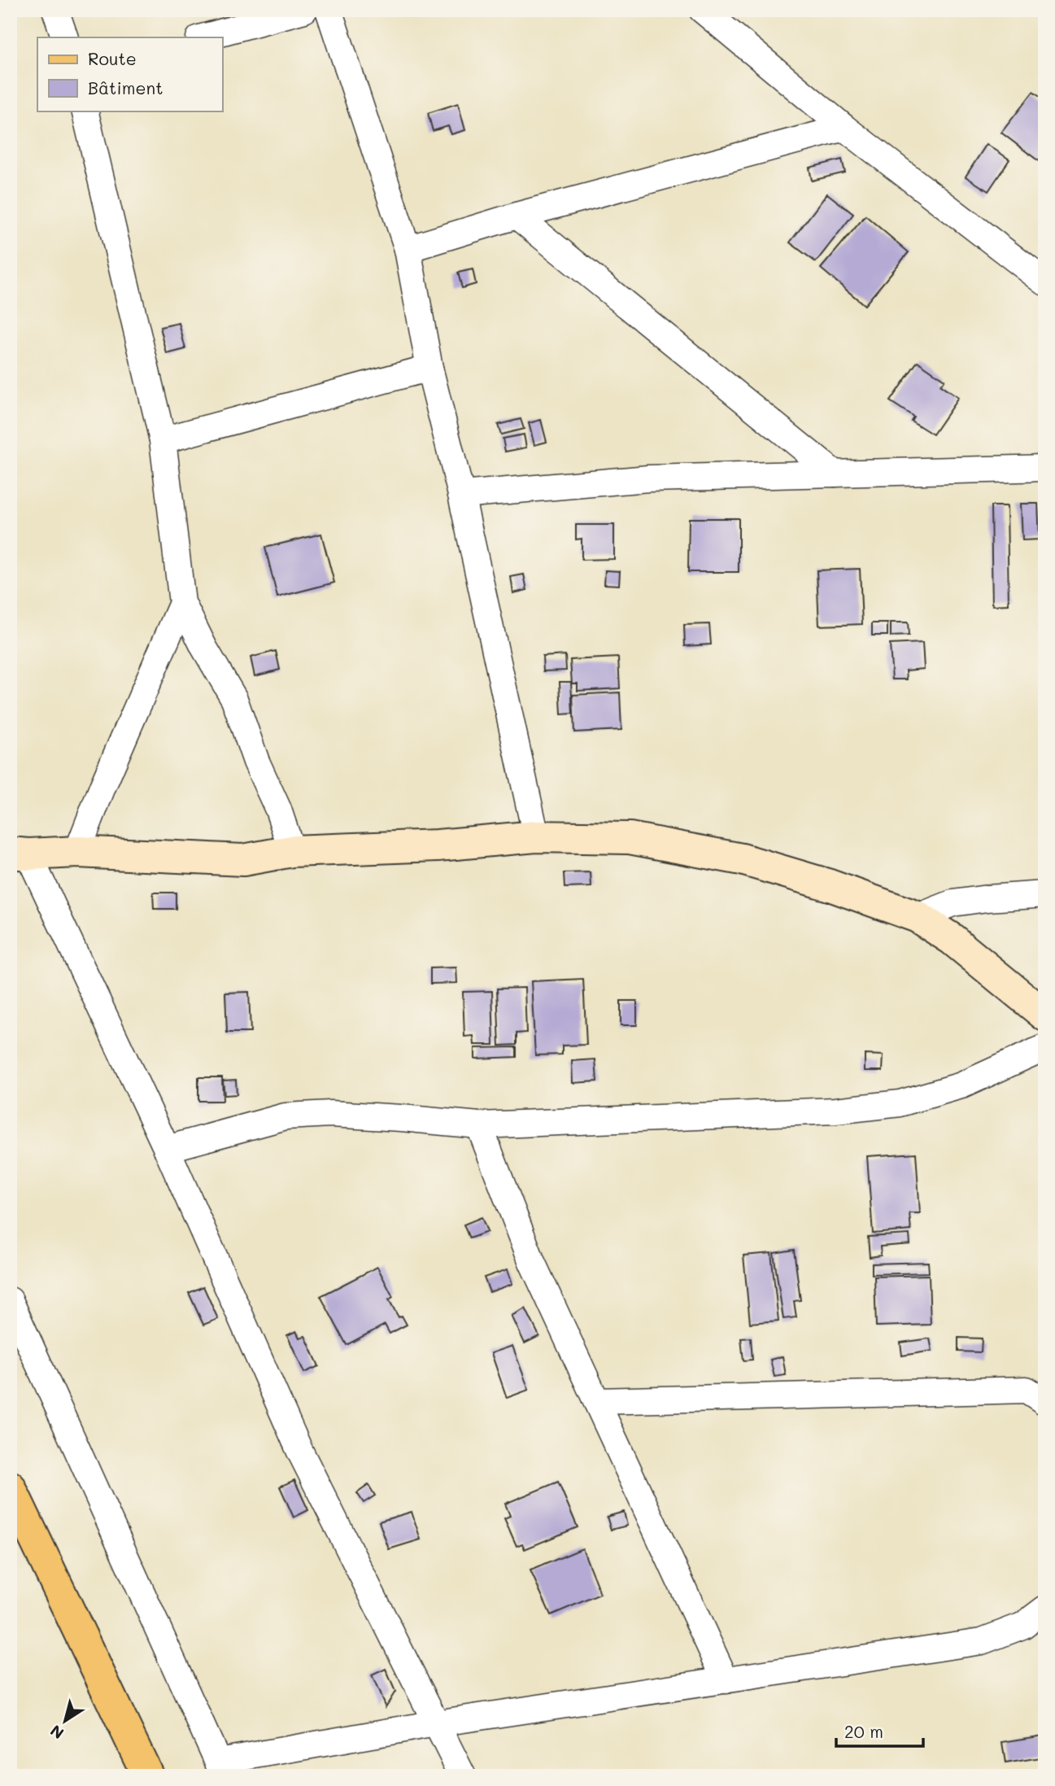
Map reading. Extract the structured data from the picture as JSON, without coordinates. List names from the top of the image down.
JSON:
{
  "legend": ["Route", "Bâtiment"],
  "scale_bar": "20 m",
  "north": "bottom left"
}
